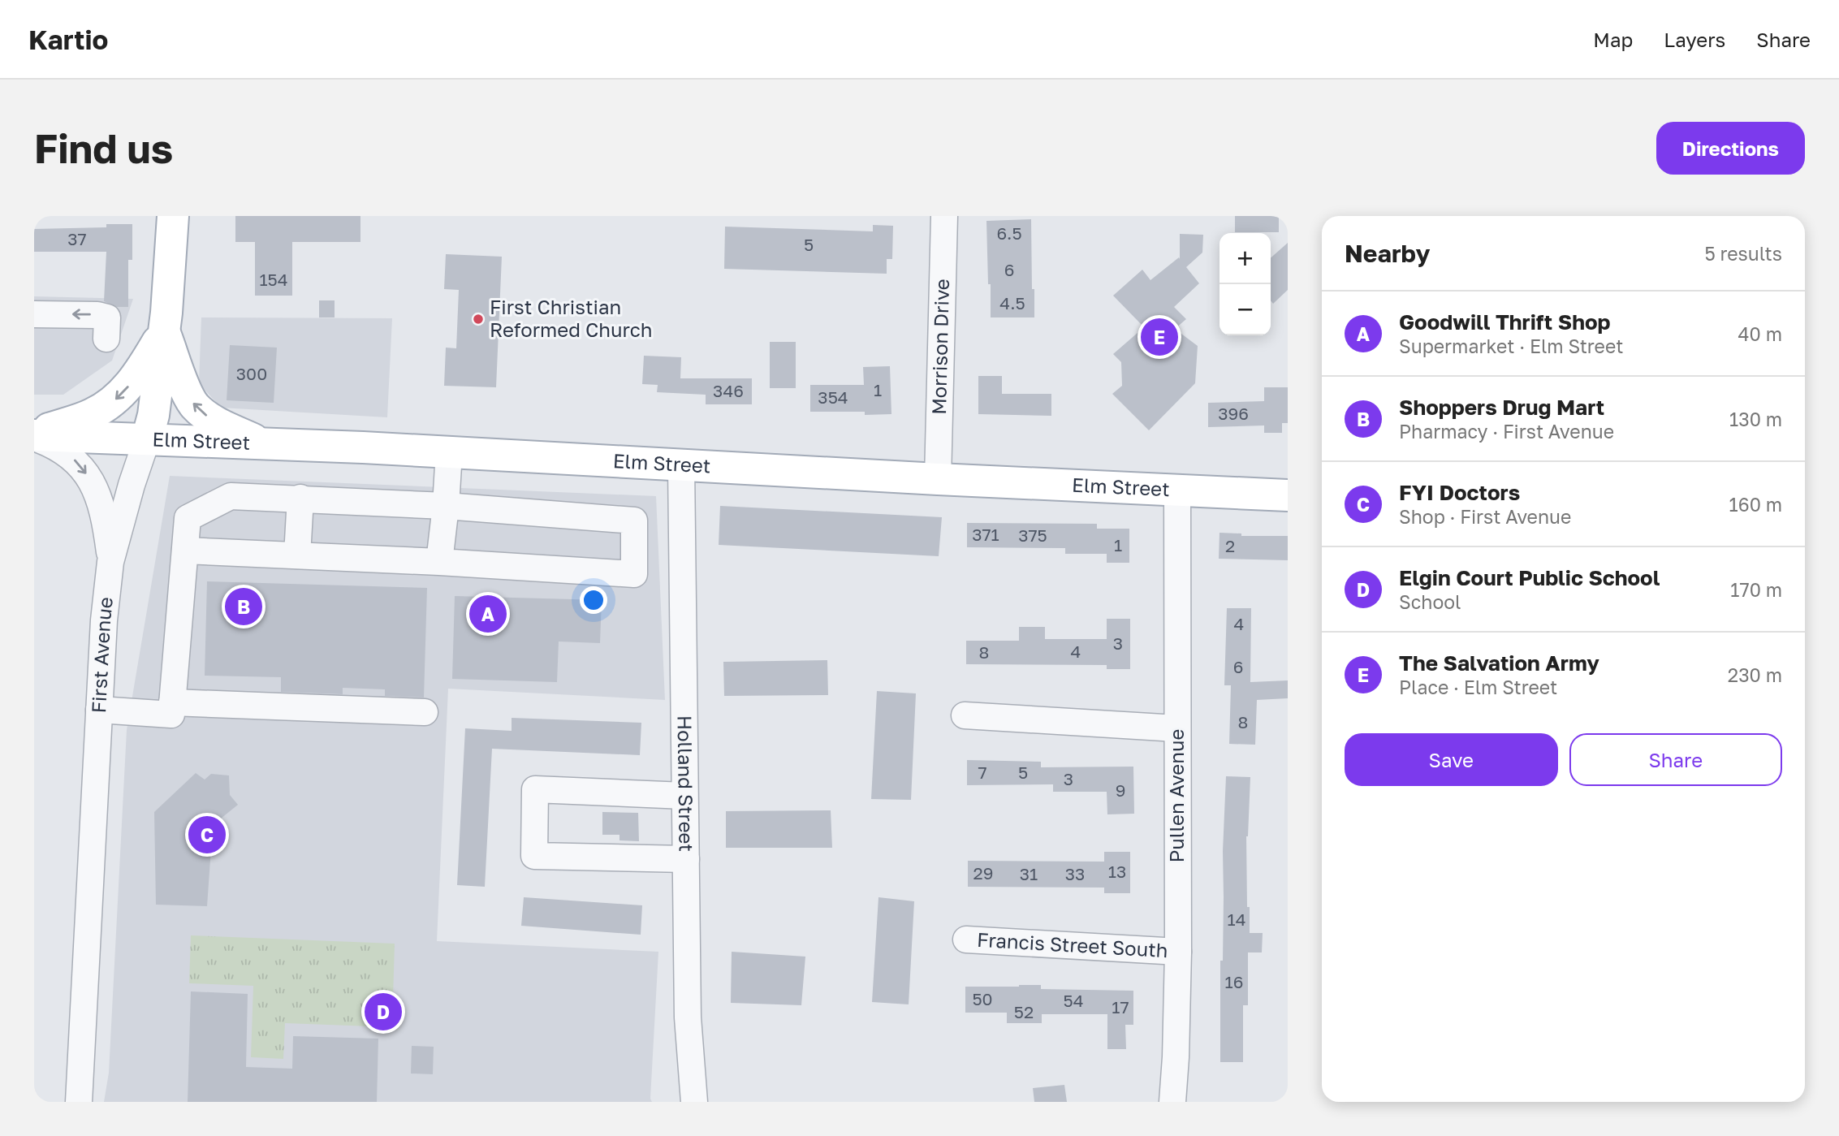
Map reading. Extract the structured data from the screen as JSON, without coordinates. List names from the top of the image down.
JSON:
{
  "streets": {
    "main road": ["Elm Street", "First Avenue"],
    "street": [
      "Morrison Drive",
      "Holland Street",
      "Pullen Avenue",
      "Francis Street South"
    ]
  },
  "crossings": [
    ["Morrison Drive", "Elm Street"],
    ["Elm Street", "First Avenue"],
    ["Elm Street", "Holland Street"],
    ["Elm Street", "Pullen Avenue"],
    ["Pullen Avenue", "Francis Street South"]
  ],
  "places": ["First Christian Reformed Church"],
  "house_numbers": [
    "6.5",
    "37",
    "5",
    "6",
    "154",
    "4.5",
    "300",
    "1",
    "346",
    "354",
    "396",
    "371",
    "375",
    "1",
    "2",
    "4",
    "3",
    "4",
    "8",
    "6",
    "8",
    "7",
    "5",
    "3",
    "9",
    "13",
    "29",
    "31",
    "33",
    "14",
    "16",
    "50",
    "54",
    "17",
    "52"
  ],
  "page": {
    "header": "Kartio",
    "nav": ["Map", "Layers", "Share"],
    "buttons": [
      "Directions",
      ["Save", "Share"]
    ],
    "title": "Find us",
    "heading": ["Nearby", "5 results"],
    "map_buttons": ["+", "−"],
    "list": [
      {
        "mark": "A",
        "name": "Goodwill Thrift Shop",
        "note": "Supermarket · Elm Street",
        "value": "40 m"
      },
      {
        "mark": "B",
        "name": "Shoppers Drug Mart",
        "note": "Pharmacy · First Avenue",
        "value": "130 m"
      },
      {
        "mark": "C",
        "name": "FYI Doctors",
        "note": "Shop · First Avenue",
        "value": "160 m"
      },
      {
        "mark": "D",
        "name": "Elgin Court Public School",
        "note": "School",
        "value": "170 m"
      },
      {
        "mark": "E",
        "name": "The Salvation Army",
        "note": "Place · Elm Street",
        "value": "230 m"
      }
    ],
    "pins": [
      "E",
      "B",
      "A",
      "C",
      "D"
    ]
  }
}
